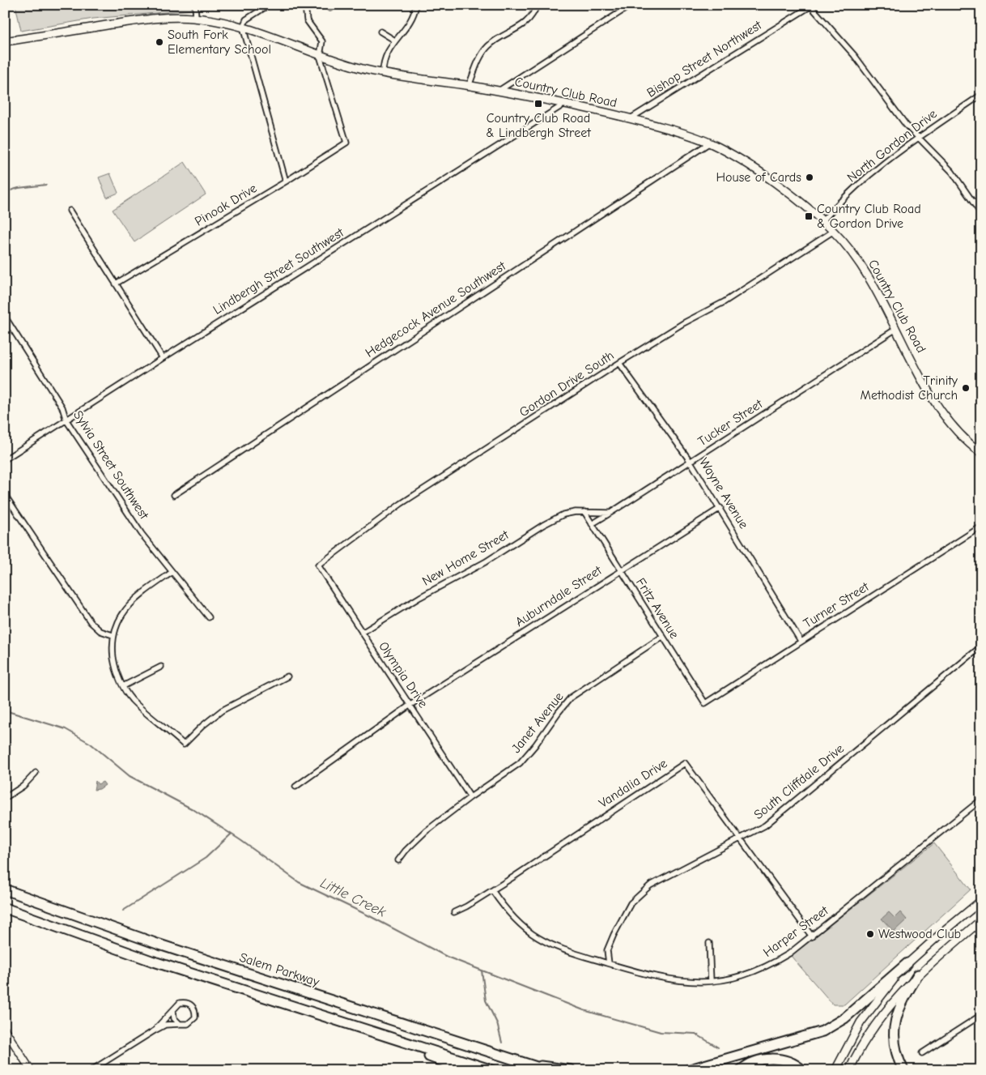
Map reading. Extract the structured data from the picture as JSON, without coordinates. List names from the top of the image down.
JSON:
{
  "streets": {
    "highway": ["Salem Parkway"],
    "main road": ["Country Club Road"],
    "street": [
      "Bishop Street Northwest",
      "North Gordon Drive",
      "Pinoak Drive",
      "Lindbergh Street Southwest",
      "Hedgecock Avenue Southwest",
      "Gordon Drive South",
      "Tucker Street",
      "Sylvia Street Southwest",
      "Wayne Avenue",
      "New Home Street",
      "Auburndale Street",
      "Turner Street",
      "Fritz Avenue",
      "Olympia Drive",
      "Janet Avenue",
      "South Cliffdale Drive",
      "Vandalia Drive",
      "Harper Street"
    ]
  },
  "crossings": [
    ["Bishop Street Northwest", "Country Club Road"],
    ["Country Club Road", "North Gordon Drive"],
    ["Country Club Road", "Pinoak Drive"],
    ["Country Club Road", "Lindbergh Street Southwest"],
    ["Country Club Road", "Hedgecock Avenue Southwest"],
    ["Country Club Road", "Gordon Drive South"],
    ["Country Club Road", "Tucker Street"],
    ["Lindbergh Street Southwest", "Sylvia Street Southwest"],
    ["Gordon Drive South", "Wayne Avenue"],
    ["Gordon Drive South", "Olympia Drive"],
    ["Tucker Street", "Wayne Avenue"],
    ["Tucker Street", "Fritz Avenue"],
    ["Wayne Avenue", "Auburndale Street"],
    ["Wayne Avenue", "Turner Street"],
    ["New Home Street", "Olympia Drive"],
    ["Auburndale Street", "Fritz Avenue"],
    ["Auburndale Street", "Olympia Drive"],
    ["Turner Street", "Fritz Avenue"],
    ["Fritz Avenue", "Janet Avenue"],
    ["Olympia Drive", "Janet Avenue"],
    ["South Cliffdale Drive", "Vandalia Drive"],
    ["South Cliffdale Drive", "Harper Street"],
    ["Vandalia Drive", "Harper Street"]
  ],
  "water": ["Little Creek"],
  "places": {
    "other": [
      "South Fork Elementary School",
      "House of Cards",
      "Trinity Methodist Church",
      "Westwood Club"
    ],
    "transit": ["Country Club Road & Lindbergh Street", "Country Club Road & Gordon Drive"]
  }
}
